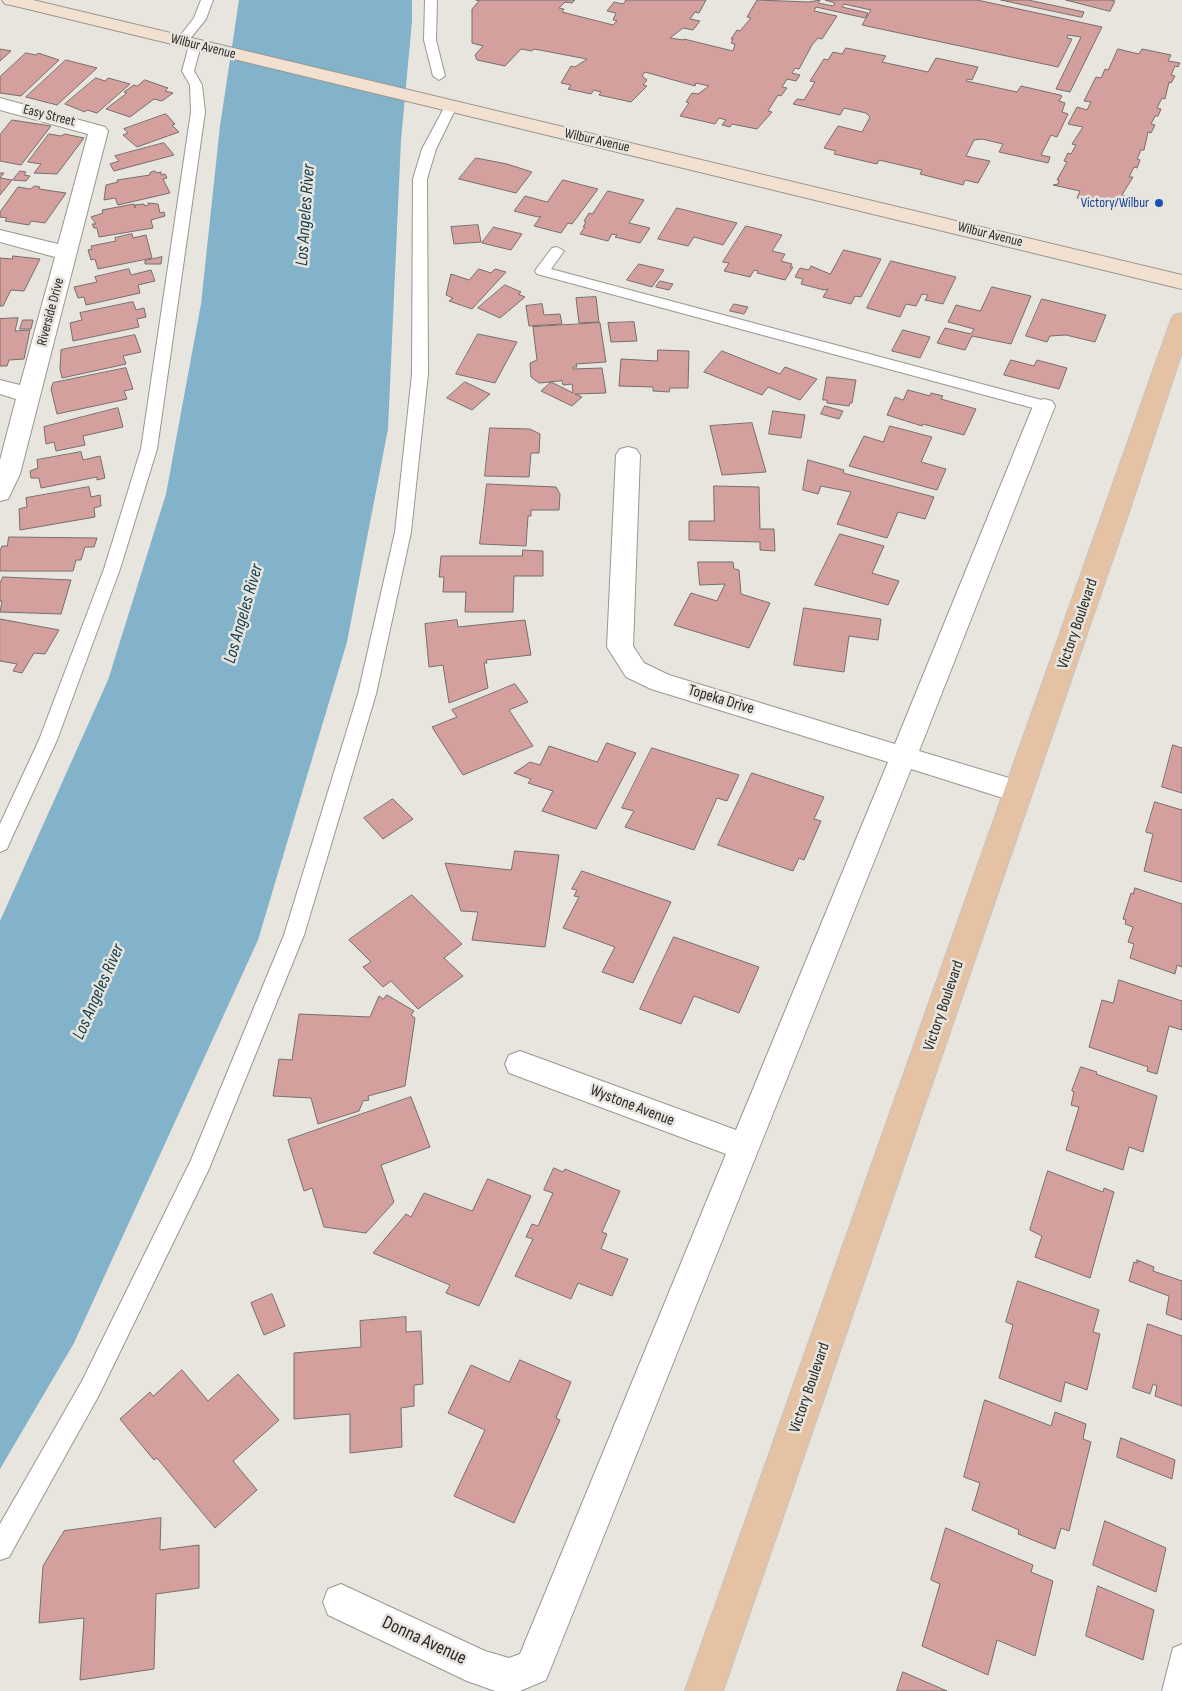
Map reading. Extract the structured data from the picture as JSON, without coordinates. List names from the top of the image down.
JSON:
{
  "streets": {
    "main road": ["Wilbur Avenue", "Victory Boulevard"],
    "street": [
      "Easy Street",
      "Riverside Drive",
      "Topeka Drive",
      "Wystone Avenue",
      "Donna Avenue"
    ]
  },
  "crossings": [
    ["Easy Street", "Riverside Drive"],
    ["Victory Boulevard", "Topeka Drive"],
    ["Wystone Avenue", "Donna Avenue"]
  ],
  "water": ["Los Angeles River"],
  "places": ["Victory/Wilbur"]
}
